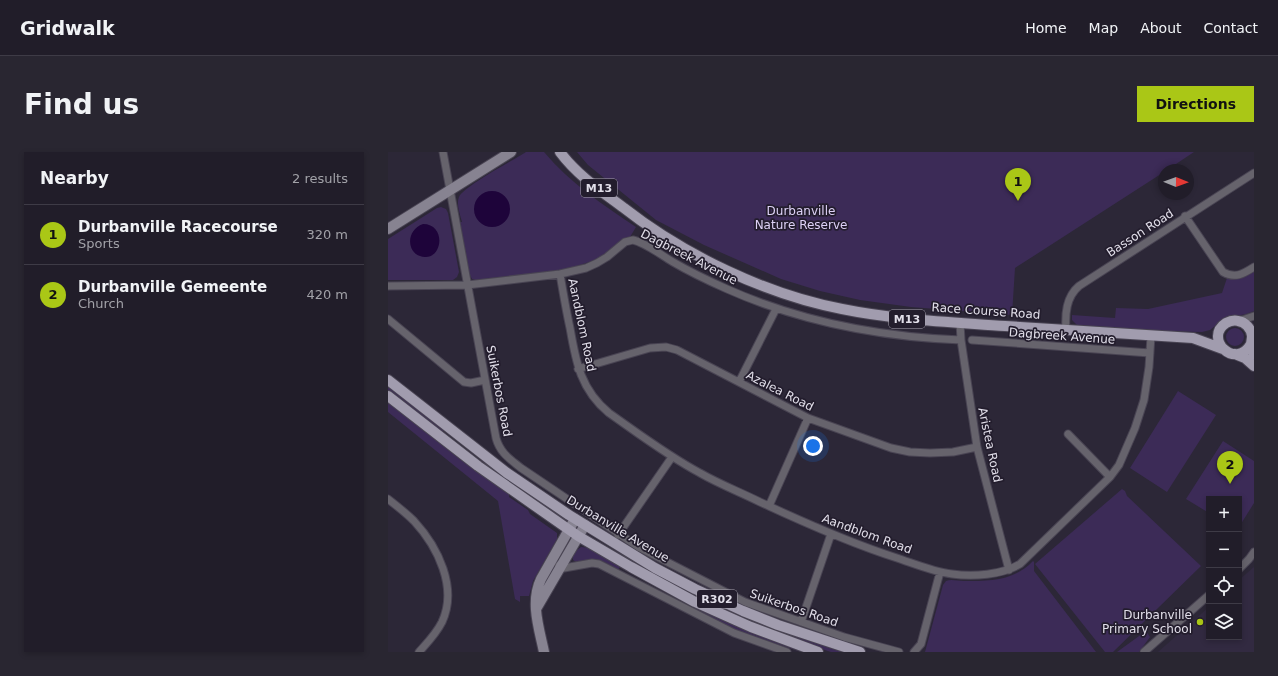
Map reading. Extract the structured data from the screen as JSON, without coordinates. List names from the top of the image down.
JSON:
{
  "streets": {
    "main road": [
      "M13",
      "Race Course Road",
      "Durbanville Avenue",
      "R302"
    ],
    "street": [
      "Basson Road",
      "Dagbreek Avenue",
      "Aandblom Road",
      "Suikerbos Road",
      "Azalea Road",
      "Aristea Road"
    ]
  },
  "crossings": [
    ["M13", "Race Course Road"],
    ["Basson Road", "Race Course Road"],
    ["Dagbreek Avenue", "Aandblom Road"],
    ["Dagbreek Avenue", "Suikerbos Road"],
    ["Dagbreek Avenue", "Aristea Road"],
    ["Race Course Road", "Aandblom Road"],
    ["Race Course Road", "Aristea Road"],
    ["Aandblom Road", "Azalea Road"],
    ["Aandblom Road", "Aristea Road"],
    ["Azalea Road", "Aristea Road"]
  ],
  "parks": ["Durbanville Nature Reserve"],
  "places": ["Durbanville Primary School"],
  "north": "right",
  "page": {
    "header": "Gridwalk",
    "nav": [
      "Home",
      "Map",
      "About",
      "Contact"
    ],
    "buttons": "Directions",
    "title": "Find us",
    "heading": ["Nearby", "2 results"],
    "pins": ["1", "2"],
    "list": [
      {
        "mark": "1",
        "name": "Durbanville Racecourse",
        "note": "Sports",
        "value": "320 m"
      },
      {
        "mark": "2",
        "name": "Durbanville Gemeente",
        "note": "Church",
        "value": "420 m"
      }
    ],
    "map_buttons": ["+", "−"]
  }
}
